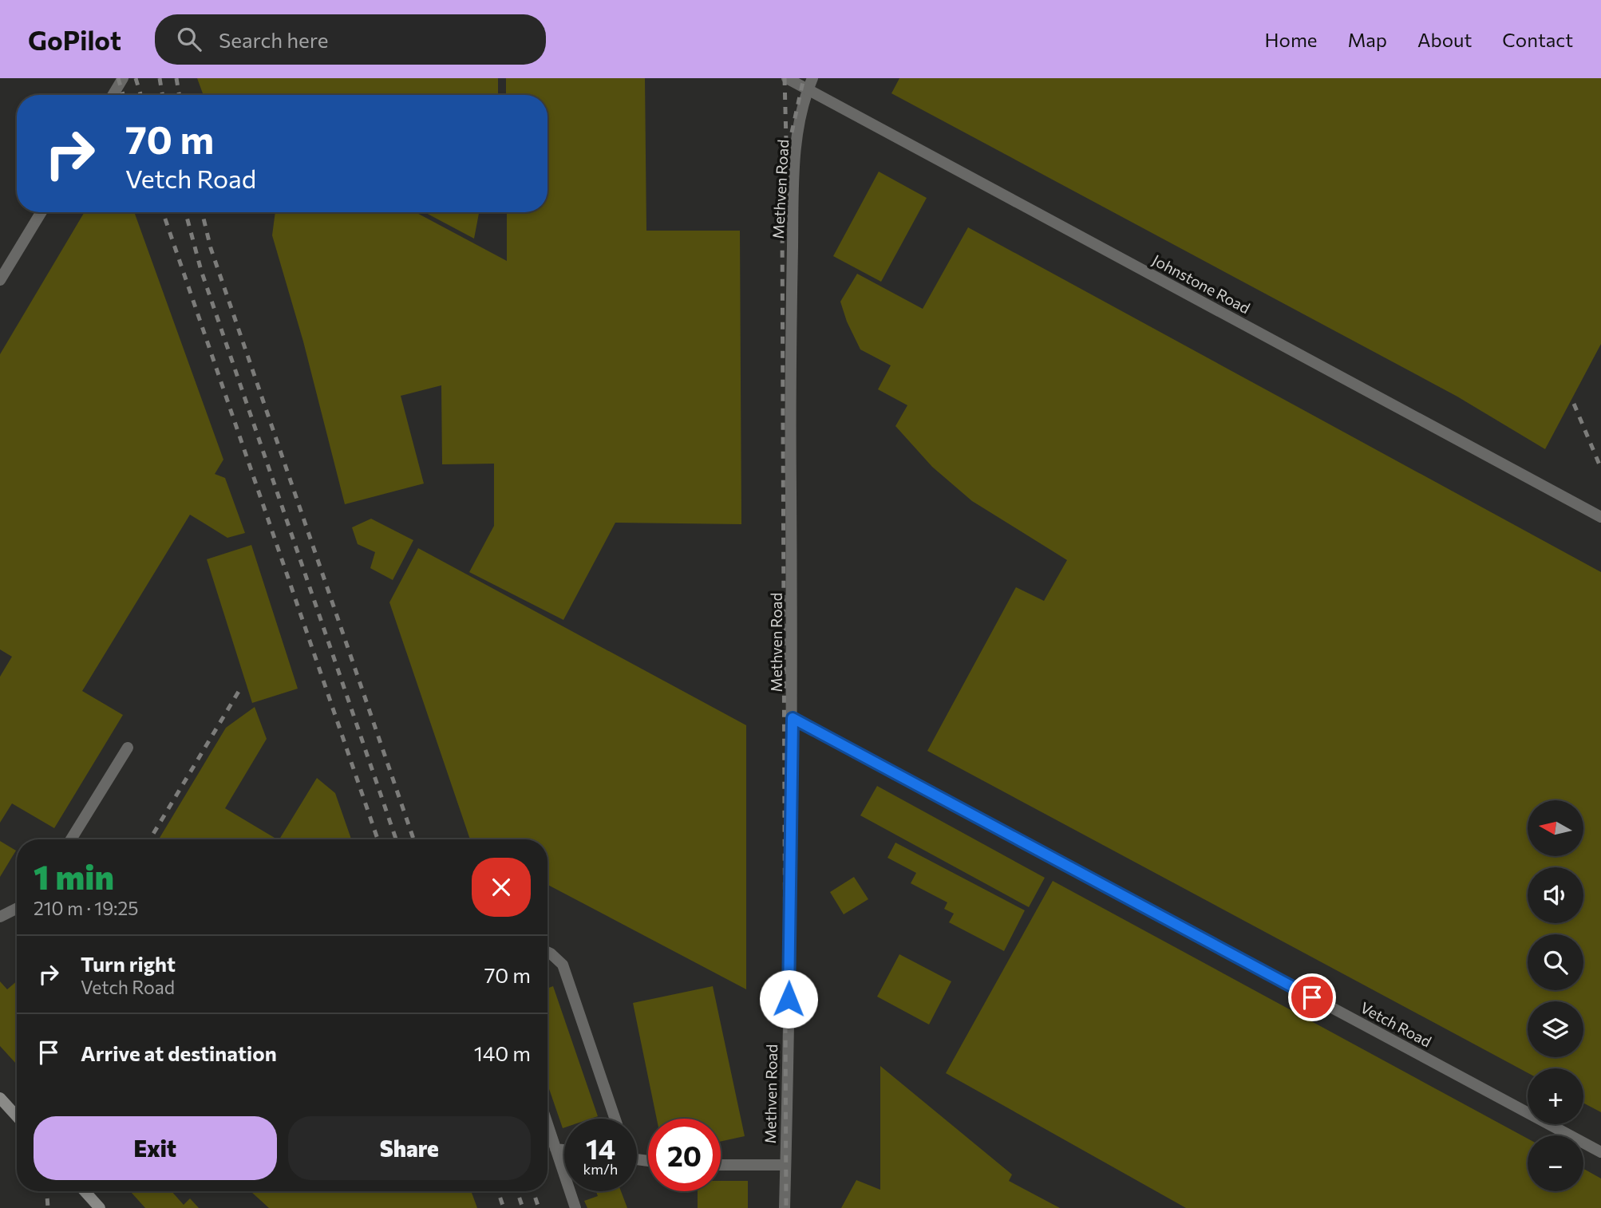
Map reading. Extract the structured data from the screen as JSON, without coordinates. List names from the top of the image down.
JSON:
{
  "streets": {
    "street": ["Methven Road", "Johnstone Road", "Vetch Road"]
  },
  "crossings": [
    ["Methven Road", "Johnstone Road"],
    ["Methven Road", "Vetch Road"]
  ],
  "north": "left",
  "page": {
    "header": "GoPilot",
    "search": "Search here",
    "nav": [
      "Home",
      "Map",
      "About",
      "Contact"
    ],
    "turn": ["70 m", "Vetch Road"],
    "map_buttons": ["+", "−"],
    "heading": ["1 min", "210 m · 19:25"],
    "list": [
      {
        "name": "Turn right",
        "note": "Vetch Road",
        "value": "70 m"
      },
      {
        "name": "Arrive at destination",
        "value": "140 m"
      }
    ],
    "buttons": ["Exit", "Share"],
    "speed": "14 km/h",
    "limit": "20"
  }
}
